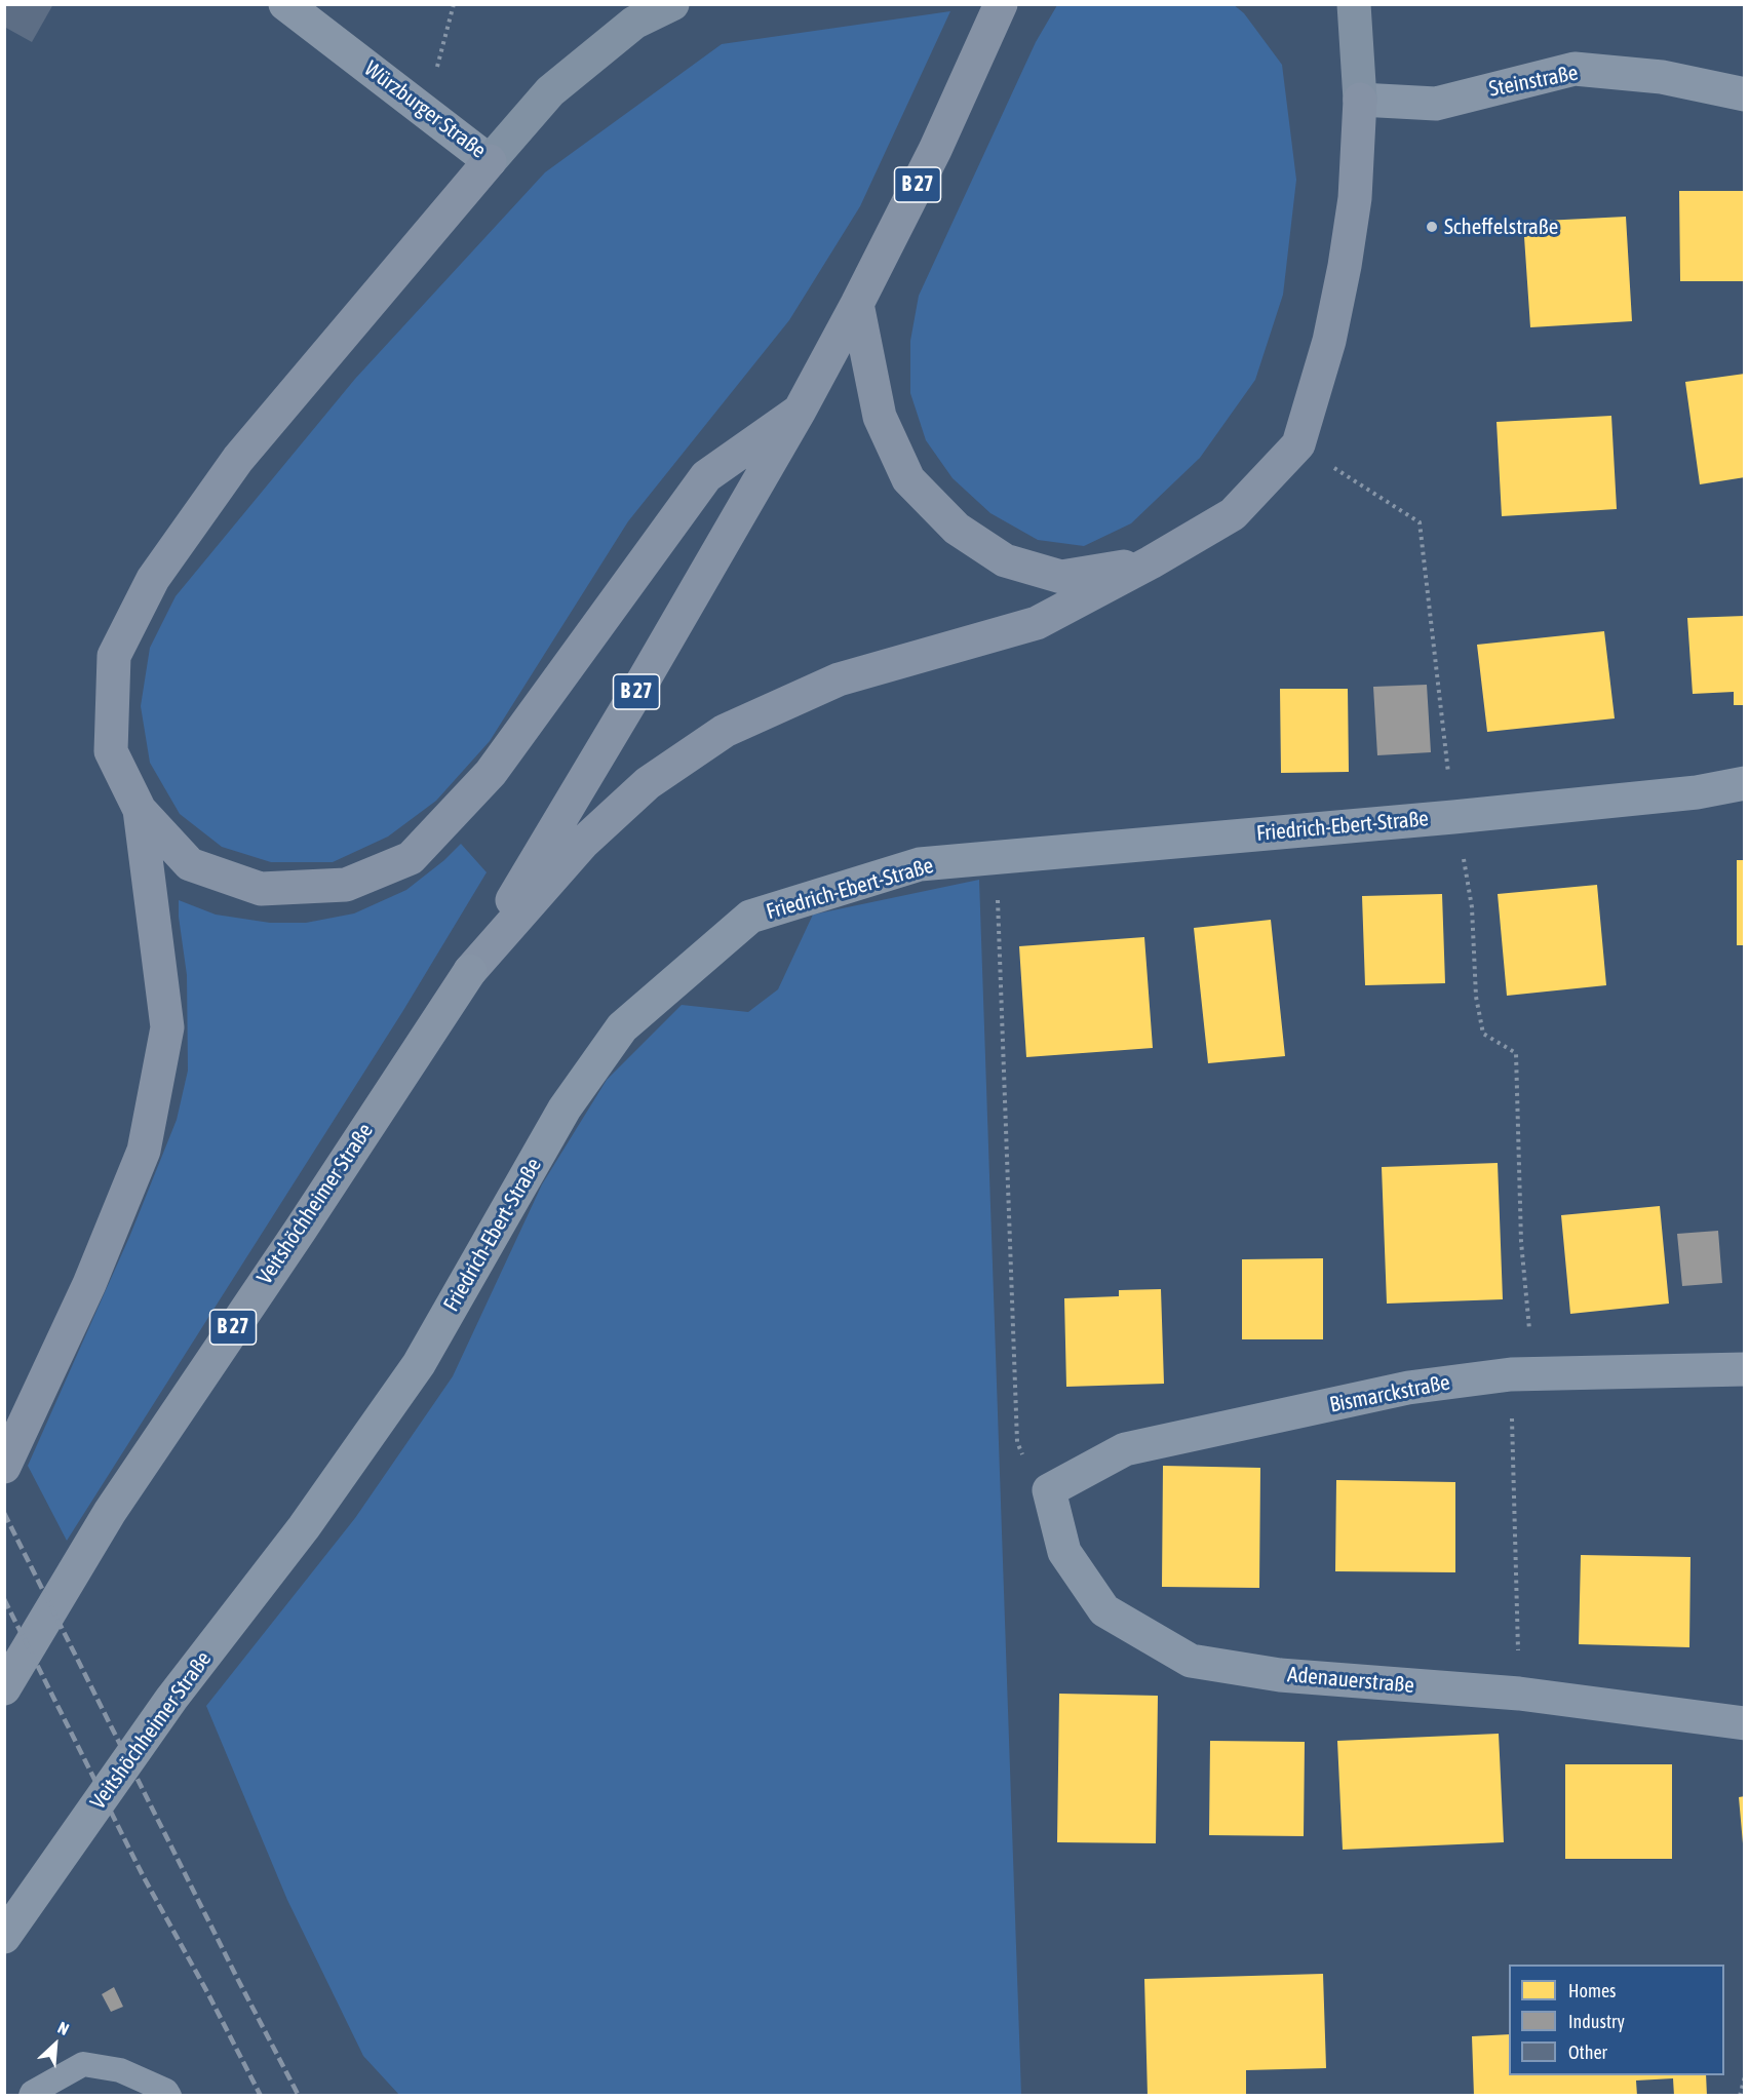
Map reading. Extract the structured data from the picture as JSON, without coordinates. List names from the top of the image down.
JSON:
{
  "streets": {
    "highway": ["B 27", "Veitshöchheimer Straße"],
    "street": [
      "Steinstraße",
      "Würzburger Straße",
      "Friedrich-Ebert-Straße",
      "Bismarckstraße",
      "Adenauerstraße"
    ]
  },
  "crossings": [
    ["B 27", "Veitshöchheimer Straße"],
    ["Friedrich-Ebert-Straße", "Veitshöchheimer Straße"],
    ["Bismarckstraße", "Adenauerstraße"]
  ],
  "places": ["Scheffelstraße"],
  "legend": ["Homes", "Industry", "Other"],
  "north": "top right"
}
